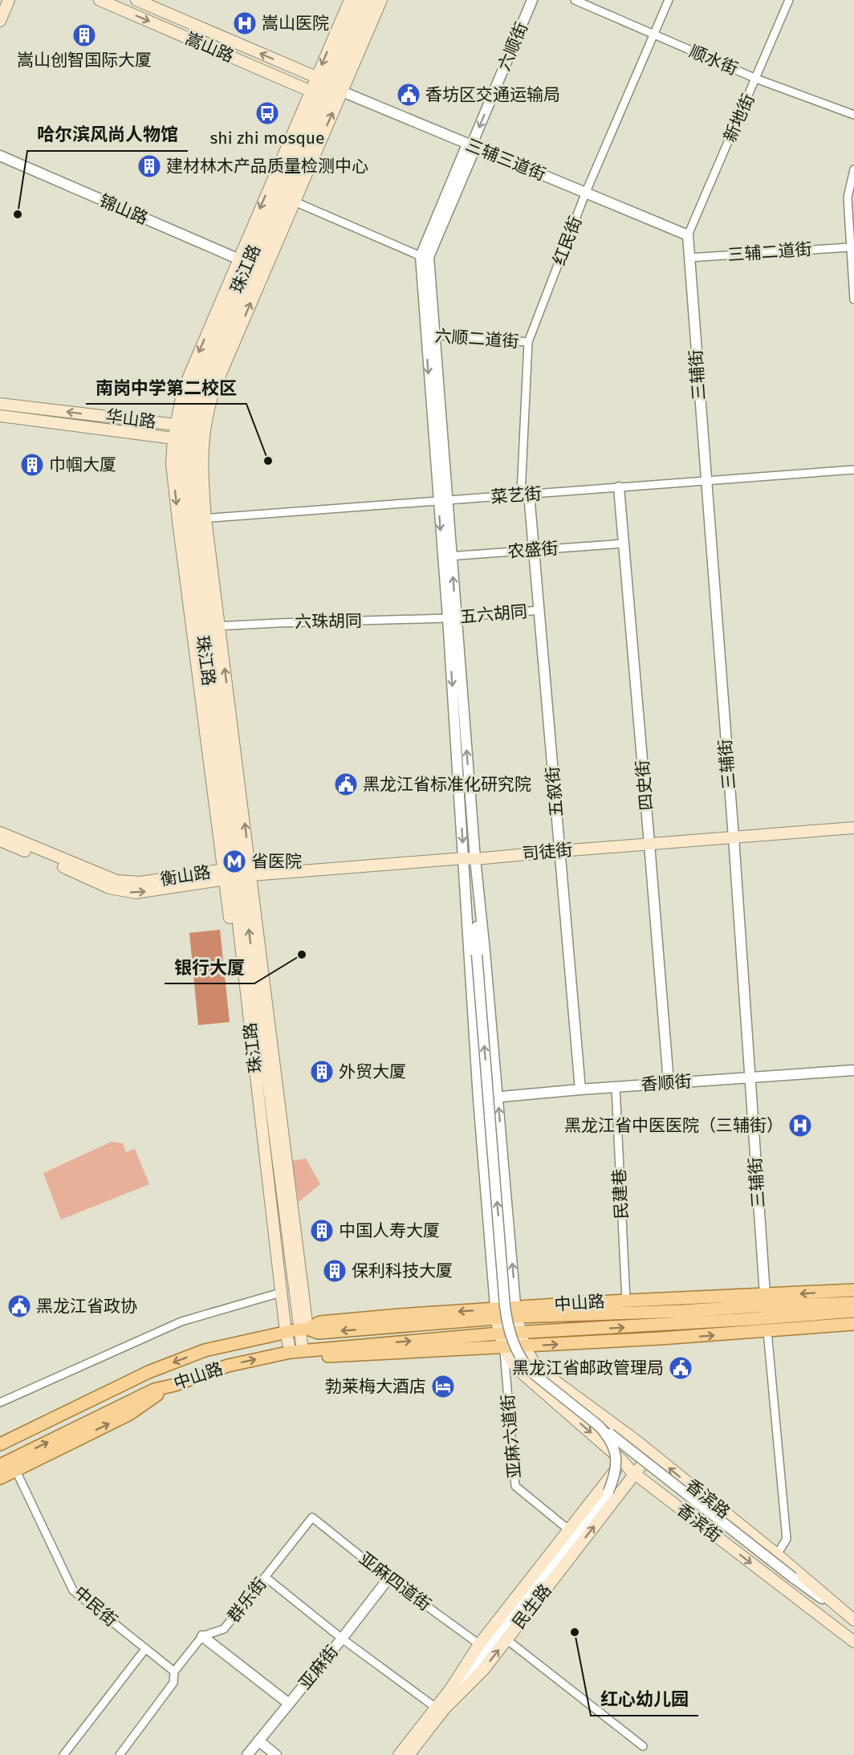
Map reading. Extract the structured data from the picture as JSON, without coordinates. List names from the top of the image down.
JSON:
{
  "streets": {
    "main road": [
      "嵩山路",
      "珠江路",
      "华山路",
      "司徒街",
      "衡山路",
      "中山路",
      "香滨路",
      "香滨街",
      "民生路"
    ],
    "street": [
      "六顺街",
      "顺水街",
      "新地街",
      "三辅三道街",
      "锦山路",
      "红民街",
      "三辅二道街",
      "六顺二道街",
      "三辅街",
      "菜艺街",
      "农盛街",
      "五六胡同",
      "六珠胡同",
      "四史街",
      "五叙街",
      "香顺街",
      "民建巷",
      "亚麻六道街",
      "亚麻四道街",
      "群乐街",
      "中民街",
      "亚麻街"
    ]
  },
  "crossings": [
    ["六顺街", "三辅三道街"],
    ["嵩山路", "三辅三道街"],
    ["嵩山路", "珠江路"],
    ["顺水街", "新地街"],
    ["顺水街", "红民街"],
    ["新地街", "三辅三道街"],
    ["新地街", "三辅街"],
    ["三辅三道街", "红民街"],
    ["三辅三道街", "珠江路"],
    ["三辅三道街", "三辅街"],
    ["锦山路", "珠江路"],
    ["红民街", "六顺二道街"],
    ["红民街", "菜艺街"],
    ["红民街", "五叙街"],
    ["三辅二道街", "三辅街"],
    ["珠江路", "华山路"],
    ["珠江路", "菜艺街"],
    ["珠江路", "六珠胡同"],
    ["珠江路", "司徒街"],
    ["珠江路", "衡山路"],
    ["珠江路", "中山路"],
    ["三辅街", "菜艺街"],
    ["三辅街", "司徒街"],
    ["三辅街", "香顺街"],
    ["三辅街", "中山路"],
    ["菜艺街", "四史街"],
    ["菜艺街", "五叙街"],
    ["农盛街", "四史街"],
    ["农盛街", "五叙街"],
    ["五六胡同", "六珠胡同"],
    ["五六胡同", "五叙街"],
    ["四史街", "司徒街"],
    ["四史街", "香顺街"],
    ["五叙街", "司徒街"],
    ["五叙街", "香顺街"],
    ["司徒街", "衡山路"],
    ["香顺街", "民建巷"],
    ["民建巷", "中山路"],
    ["中山路", "香滨路"],
    ["中山路", "香滨街"],
    ["亚麻六道街", "香滨街"],
    ["亚麻六道街", "民生路"],
    ["香滨路", "民生路"],
    ["香滨街", "民生路"],
    ["亚麻四道街", "群乐街"],
    ["亚麻四道街", "民生路"],
    ["亚麻四道街", "亚麻街"]
  ],
  "one_way": ["六顺街", "香滨街"],
  "places": {
    "hospital": ["嵩山医院", "黑龙江省中医医院（三辅街）"],
    "building": [
      "嵩山创智国际大厦",
      "建材林木产品质量检测中心",
      "巾帼大厦",
      "外贸大厦",
      "中国人寿大厦",
      "保利科技大厦"
    ],
    "public building": [
      "香坊区交通运输局",
      "黑龙江省标准化研究院",
      "黑龙江省政协",
      "黑龙江省邮政管理局"
    ],
    "bus stop": ["shi zhi mosque"],
    "other": [
      "哈尔滨风尚人物馆",
      "南岗中学第二校区",
      "银行大厦",
      "红心幼儿园"
    ],
    "metro station": ["省医院"],
    "hotel": ["勃莱梅大酒店"]
  }
}
